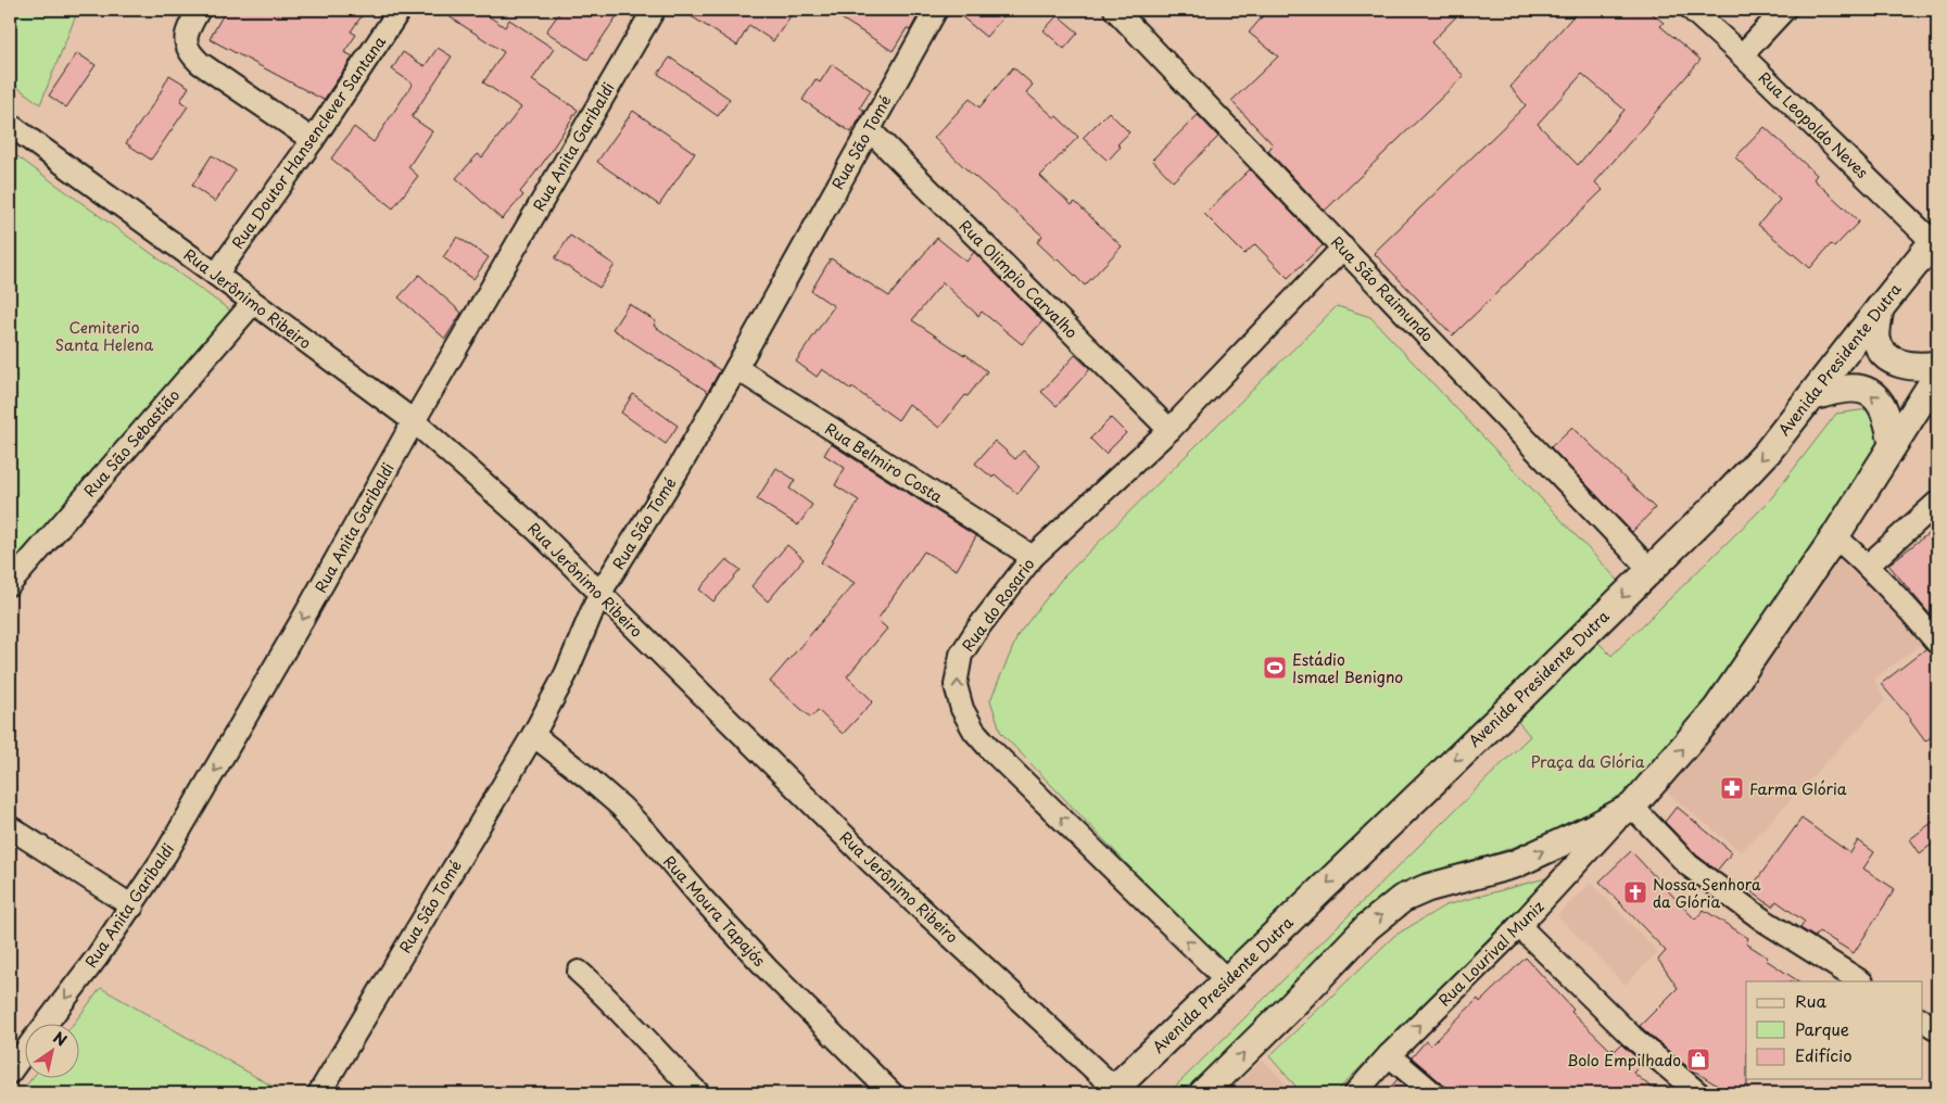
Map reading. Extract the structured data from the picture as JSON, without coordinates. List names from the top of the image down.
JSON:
{
  "streets": {
    "street": [
      "Rua Leopoldo Neves",
      "Rua Doutor Hansenclever Santana",
      "Rua São Tomé",
      "Rua Anita Garibaldi",
      "Rua Olimpio Carvalho",
      "Rua São Raimundo",
      "Rua Jerônimo Ribeiro",
      "Avenida Presidente Dutra",
      "Rua São Sebastião",
      "Rua Belmiro Costa",
      "Rua do Rosario",
      "Rua Moura Tapajós",
      "Rua Lourival Muniz"
    ]
  },
  "crossings": [
    ["Rua Leopoldo Neves", "Avenida Presidente Dutra"],
    ["Rua Doutor Hansenclever Santana", "Rua Jerônimo Ribeiro"],
    ["Rua São Tomé", "Rua Olimpio Carvalho"],
    ["Rua São Tomé", "Rua Jerônimo Ribeiro"],
    ["Rua São Tomé", "Rua Belmiro Costa"],
    ["Rua São Tomé", "Rua Moura Tapajós"],
    ["Rua Anita Garibaldi", "Rua Jerônimo Ribeiro"],
    ["Rua Olimpio Carvalho", "Rua do Rosario"],
    ["Rua São Raimundo", "Avenida Presidente Dutra"],
    ["Rua São Raimundo", "Rua do Rosario"],
    ["Rua Jerônimo Ribeiro", "Avenida Presidente Dutra"],
    ["Rua Jerônimo Ribeiro", "Rua São Sebastião"],
    ["Avenida Presidente Dutra", "Rua do Rosario"],
    ["Rua Belmiro Costa", "Rua do Rosario"]
  ],
  "one_way": ["Rua Anita Garibaldi", "Rua do Rosario"],
  "parks": ["Cemiterio Santa Helena", "Praça da Glória"],
  "places": {
    "sports": ["Estádio Ismael Benigno"],
    "pharmacy": ["Farma Glória"],
    "church": ["Nossa Senhora da Glória"],
    "shop": ["Bolo Empilhado"]
  },
  "legend": ["Rua", "Parque", "Edifício"],
  "north": "top right"
}
